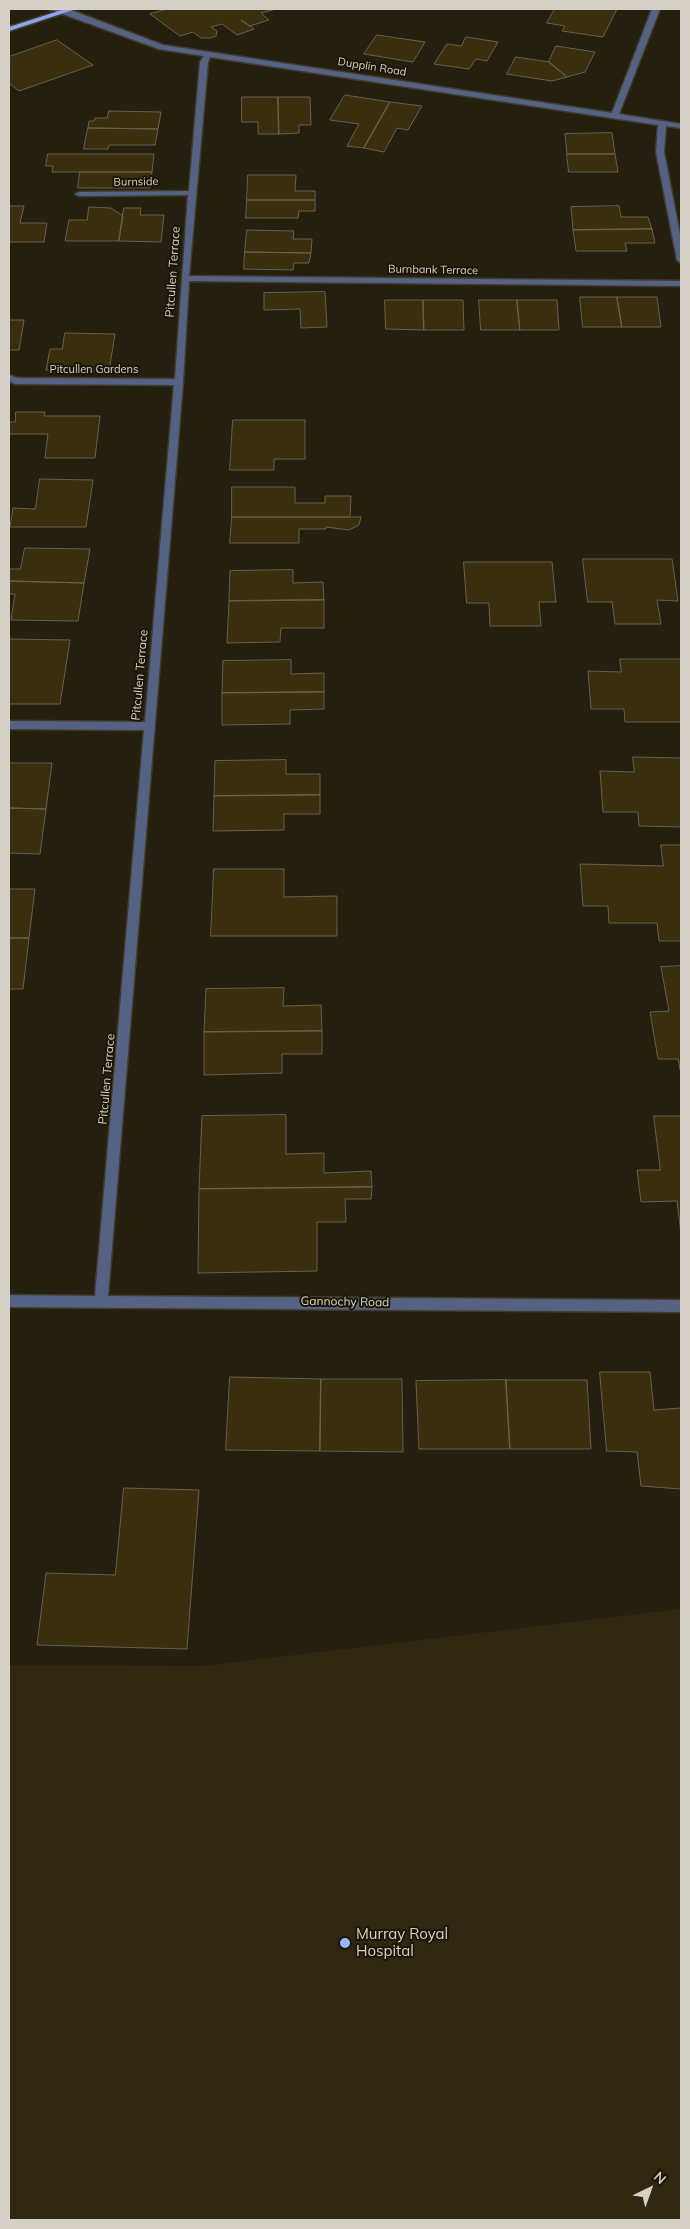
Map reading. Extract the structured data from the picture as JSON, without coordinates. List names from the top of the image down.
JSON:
{
  "streets": {
    "street": [
      "Dupplin Road",
      "Burnside",
      "Burnbank Terrace",
      "Pitcullen Terrace",
      "Pitcullen Gardens",
      "Gannochy Road"
    ]
  },
  "crossings": [
    ["Dupplin Road", "Pitcullen Terrace"],
    ["Burnside", "Pitcullen Terrace"],
    ["Burnbank Terrace", "Pitcullen Terrace"],
    ["Pitcullen Terrace", "Pitcullen Gardens"],
    ["Pitcullen Terrace", "Gannochy Road"]
  ],
  "places": ["Murray Royal Hospital"],
  "north": "top right"
}
